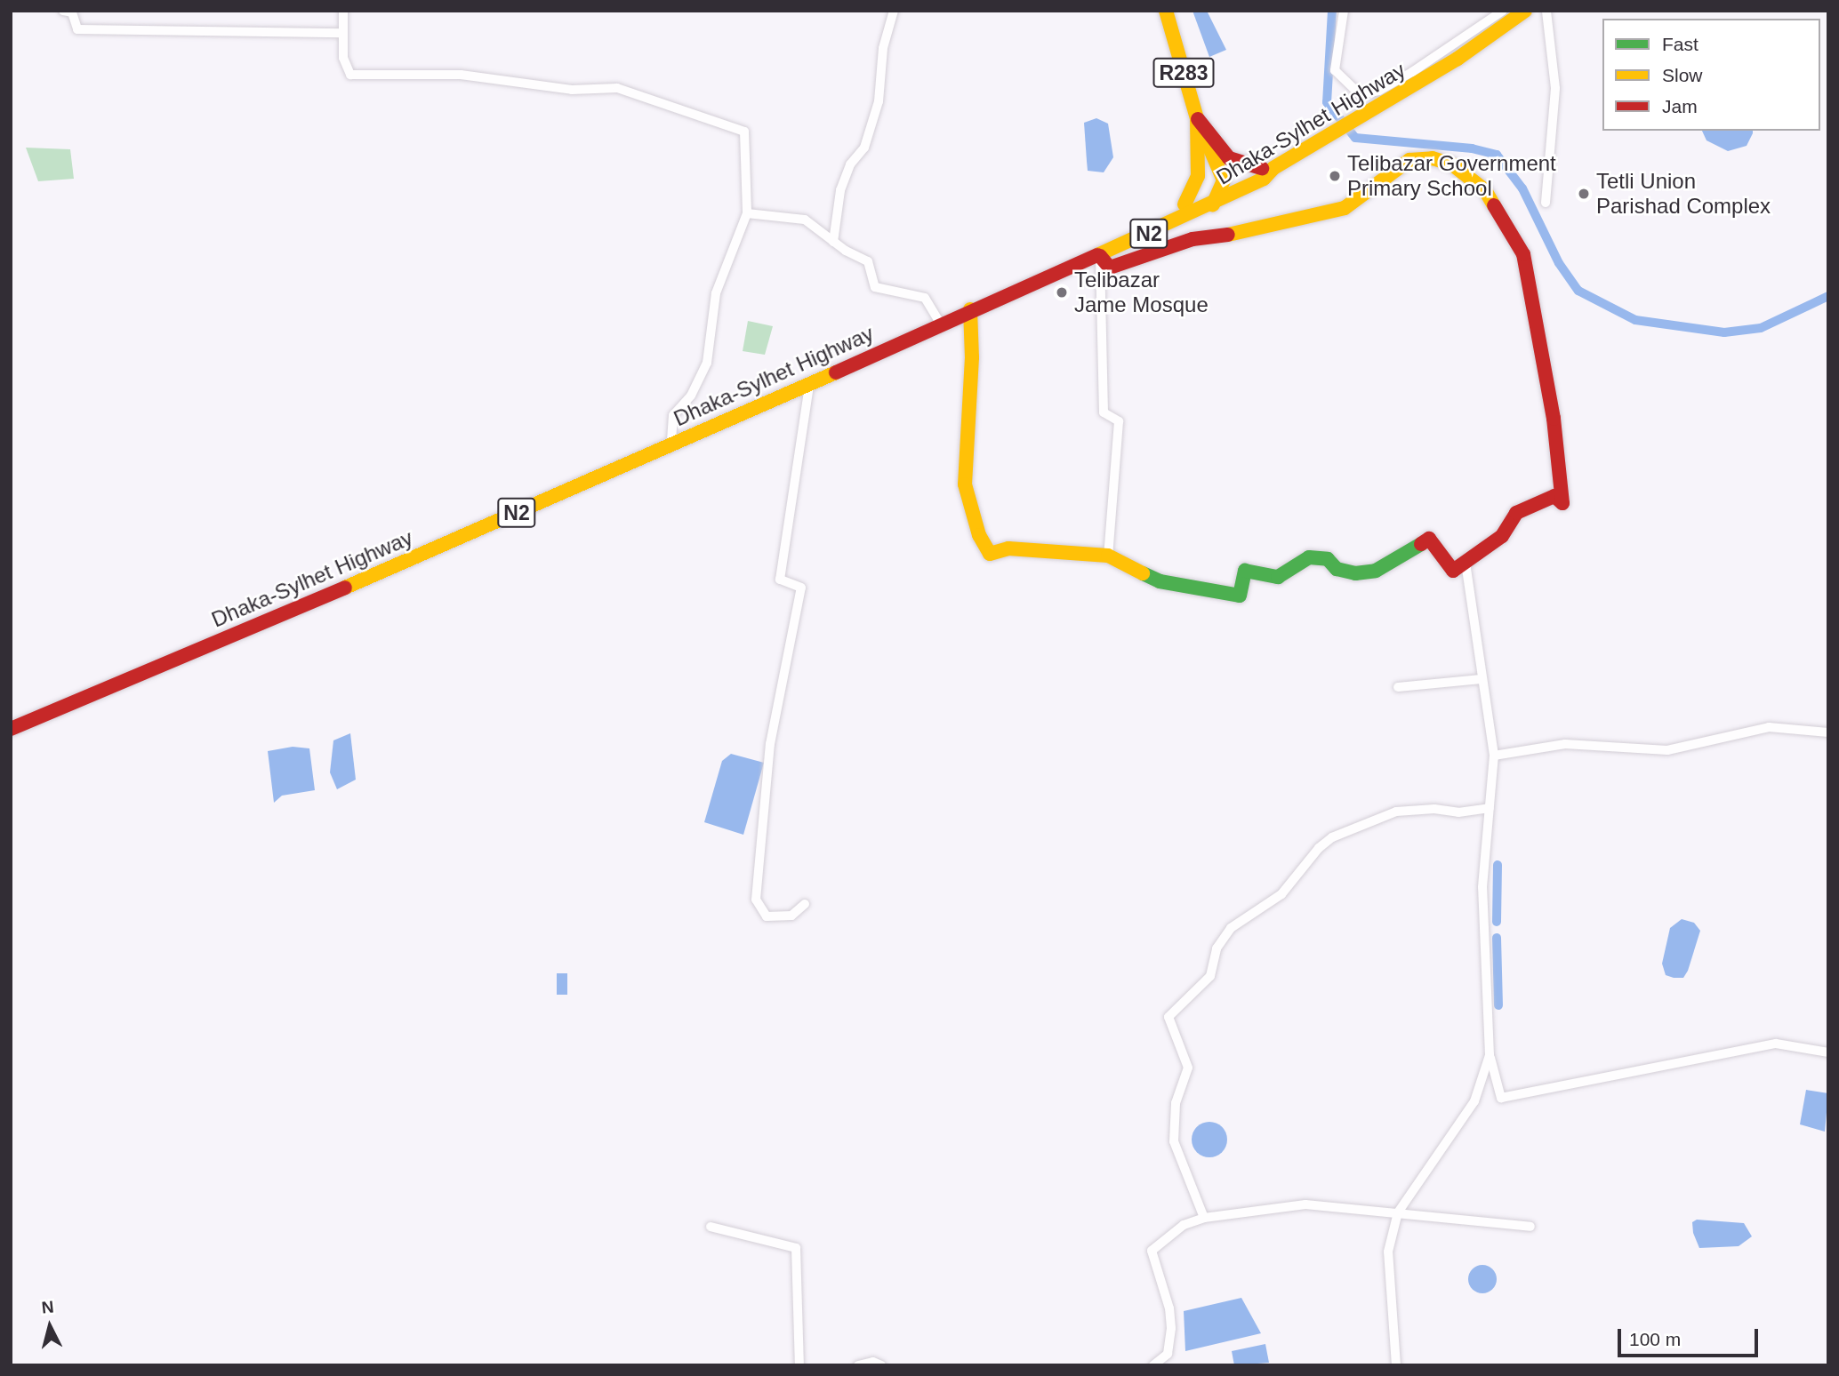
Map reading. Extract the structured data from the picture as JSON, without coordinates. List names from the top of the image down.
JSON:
{
  "streets": {
    "main road": ["R283", "Dhaka-Sylhet Highway", "N2"]
  },
  "crossings": [
    ["R283", "Dhaka-Sylhet Highway"]
  ],
  "places": ["Telibazar Government Primary School", "Tetli Union Parishad Complex", "Telibazar Jame Mosque"],
  "legend": ["Fast", "Slow", "Jam"],
  "scale_bar": "100 m",
  "north": "top"
}
